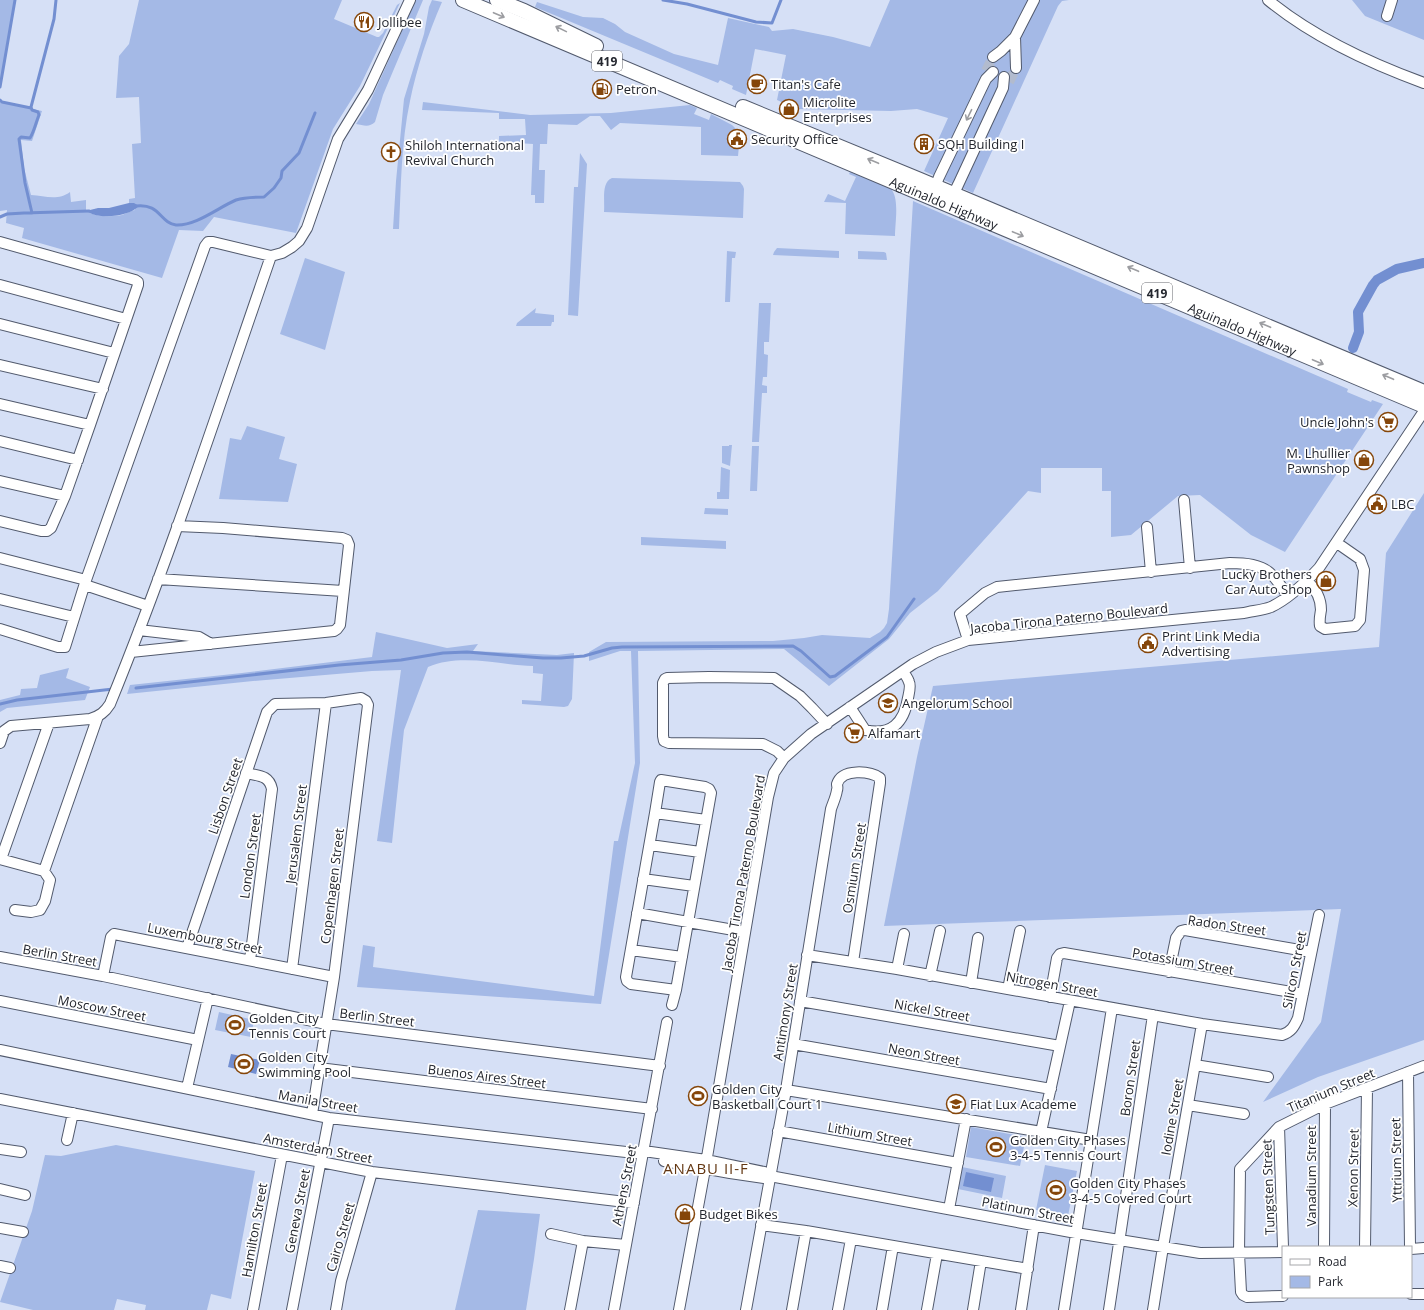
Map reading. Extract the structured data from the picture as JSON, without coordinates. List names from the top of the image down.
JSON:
{
  "streets": {
    "highway": ["419", "Aguinaldo Highway"],
    "street": [
      "Jacoba Tirona Paterno Boulevard",
      "Lisbon Street",
      "Jerusalem Street",
      "London Street",
      "Osmium Street",
      "Copenhagen Street",
      "Radon Street",
      "Luxembourg Street",
      "Berlin Street",
      "Potassium Street",
      "Silicon Street",
      "Nitrogen Street",
      "Moscow Street",
      "Nickel Street",
      "Antimony Street",
      "Neon Street",
      "Buenos Aires Street",
      "Boron Street",
      "Titanium Street",
      "Manila Street",
      "Iodine Street",
      "Lithium Street",
      "Amsterdam Street",
      "Yttrium Street",
      "Xenon Street",
      "Vanadium Street",
      "Athens Street",
      "Tungsten Street",
      "Platinum Street",
      "Geneva Street",
      "Hamilton Street",
      "Cairo Street"
    ]
  },
  "crossings": [
    ["Jacoba Tirona Paterno Boulevard", "Manila Street"],
    ["Jacoba Tirona Paterno Boulevard", "Platinum Street"],
    ["Lisbon Street", "Jerusalem Street"],
    ["Lisbon Street", "London Street"],
    ["Lisbon Street", "Copenhagen Street"],
    ["Lisbon Street", "Luxembourg Street"],
    ["Jerusalem Street", "Copenhagen Street"],
    ["Jerusalem Street", "Luxembourg Street"],
    ["London Street", "Luxembourg Street"],
    ["Osmium Street", "Nitrogen Street"],
    ["Osmium Street", "Antimony Street"],
    ["Copenhagen Street", "Luxembourg Street"],
    ["Copenhagen Street", "Berlin Street"],
    ["Copenhagen Street", "Buenos Aires Street"],
    ["Copenhagen Street", "Manila Street"],
    ["Radon Street", "Potassium Street"],
    ["Radon Street", "Silicon Street"],
    ["Luxembourg Street", "Berlin Street"],
    ["Berlin Street", "Athens Street"],
    ["Potassium Street", "Silicon Street"],
    ["Potassium Street", "Nitrogen Street"],
    ["Silicon Street", "Nitrogen Street"],
    ["Nitrogen Street", "Antimony Street"],
    ["Nitrogen Street", "Boron Street"],
    ["Nitrogen Street", "Iodine Street"],
    ["Nickel Street", "Antimony Street"],
    ["Antimony Street", "Neon Street"],
    ["Antimony Street", "Lithium Street"],
    ["Antimony Street", "Platinum Street"],
    ["Buenos Aires Street", "Athens Street"],
    ["Boron Street", "Platinum Street"],
    ["Titanium Street", "Yttrium Street"],
    ["Titanium Street", "Xenon Street"],
    ["Titanium Street", "Vanadium Street"],
    ["Titanium Street", "Tungsten Street"],
    ["Titanium Street", "Platinum Street"],
    ["Manila Street", "Athens Street"],
    ["Manila Street", "Platinum Street"],
    ["Manila Street", "Geneva Street"],
    ["Iodine Street", "Platinum Street"],
    ["Amsterdam Street", "Athens Street"],
    ["Amsterdam Street", "Geneva Street"],
    ["Amsterdam Street", "Hamilton Street"],
    ["Amsterdam Street", "Cairo Street"]
  ],
  "districts": ["ANABU II-F"],
  "places": {
    "restaurant": ["Jollibee"],
    "cafe": ["Titan's Cafe"],
    "fuel station": ["Petron"],
    "shop": [
      "Microlite Enterprises",
      "M. Lhullier Pawnshop",
      "Lucky Brothers Car Auto Shop",
      "Budget Bikes"
    ],
    "public building": ["Security Office", "LBC", "Print Link Media Advertising"],
    "building": ["SQH Building I"],
    "church": ["Shiloh International Revival Church"],
    "supermarket": ["Uncle John's", "Alfamart"],
    "school or university": ["Angelorum School", "Fiat Lux Academe"],
    "sports": [
      "Golden City Tennis Court",
      "Golden City Swimming Pool",
      "Golden City Basketball Court 1",
      "Golden City Phases 3-4-5 Tennis Court",
      "Golden City Phases 3-4-5 Covered Court"
    ]
  },
  "legend": ["Road", "Park"]
}
